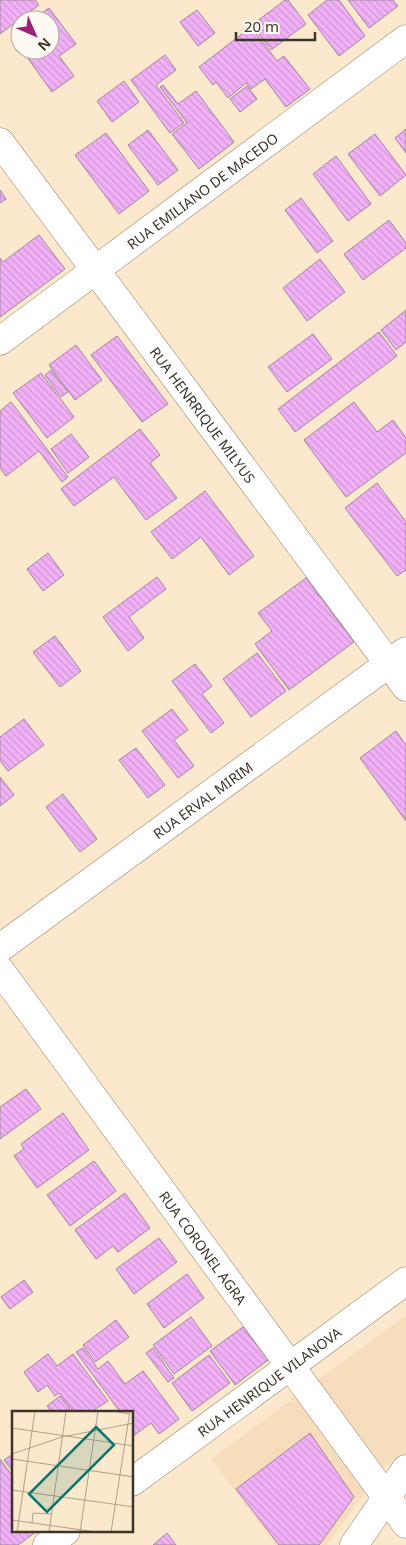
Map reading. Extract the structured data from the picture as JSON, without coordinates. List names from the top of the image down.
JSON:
{
  "streets": {
    "street": [
      "RUA EMILIANO DE MACEDO",
      "RUA HENRRIQUE MILYUS",
      "RUA ERVAL MIRIM",
      "RUA CORONEL AGRA",
      "RUA HENRIQUE VILANOVA"
    ]
  },
  "crossings": [
    ["RUA EMILIANO DE MACEDO", "RUA HENRRIQUE MILYUS"],
    ["RUA HENRRIQUE MILYUS", "RUA ERVAL MIRIM"],
    ["RUA CORONEL AGRA", "RUA HENRIQUE VILANOVA"]
  ],
  "scale_bar": "20 m",
  "north": "bottom right"
}
